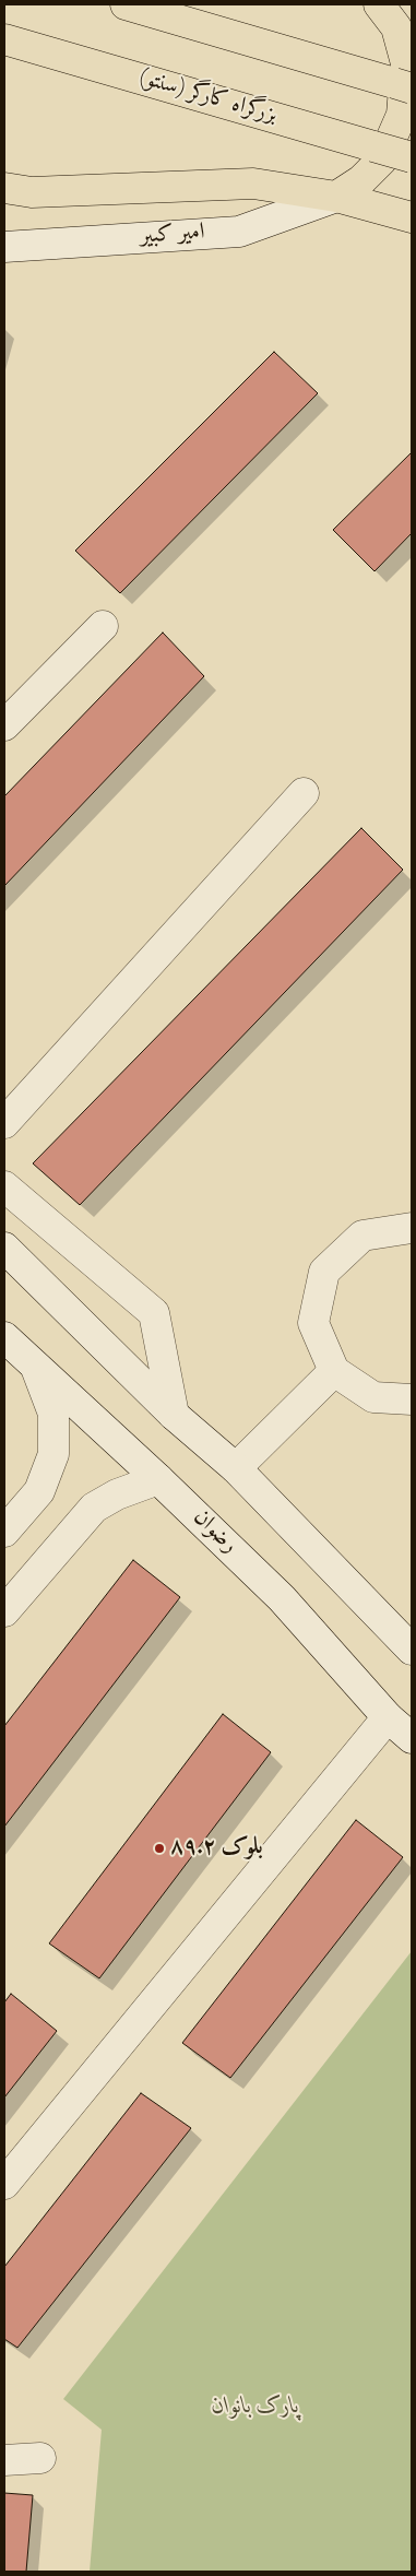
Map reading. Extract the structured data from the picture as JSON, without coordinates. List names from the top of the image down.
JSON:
{
  "streets": {
    "highway": ["بزرگراه کارگر (سنتو)"],
    "street": ["امیر کبیر", "رضوان"]
  },
  "parks": ["پارک بانوان"],
  "places": ["بلوک ۸۹.۲"]
}
